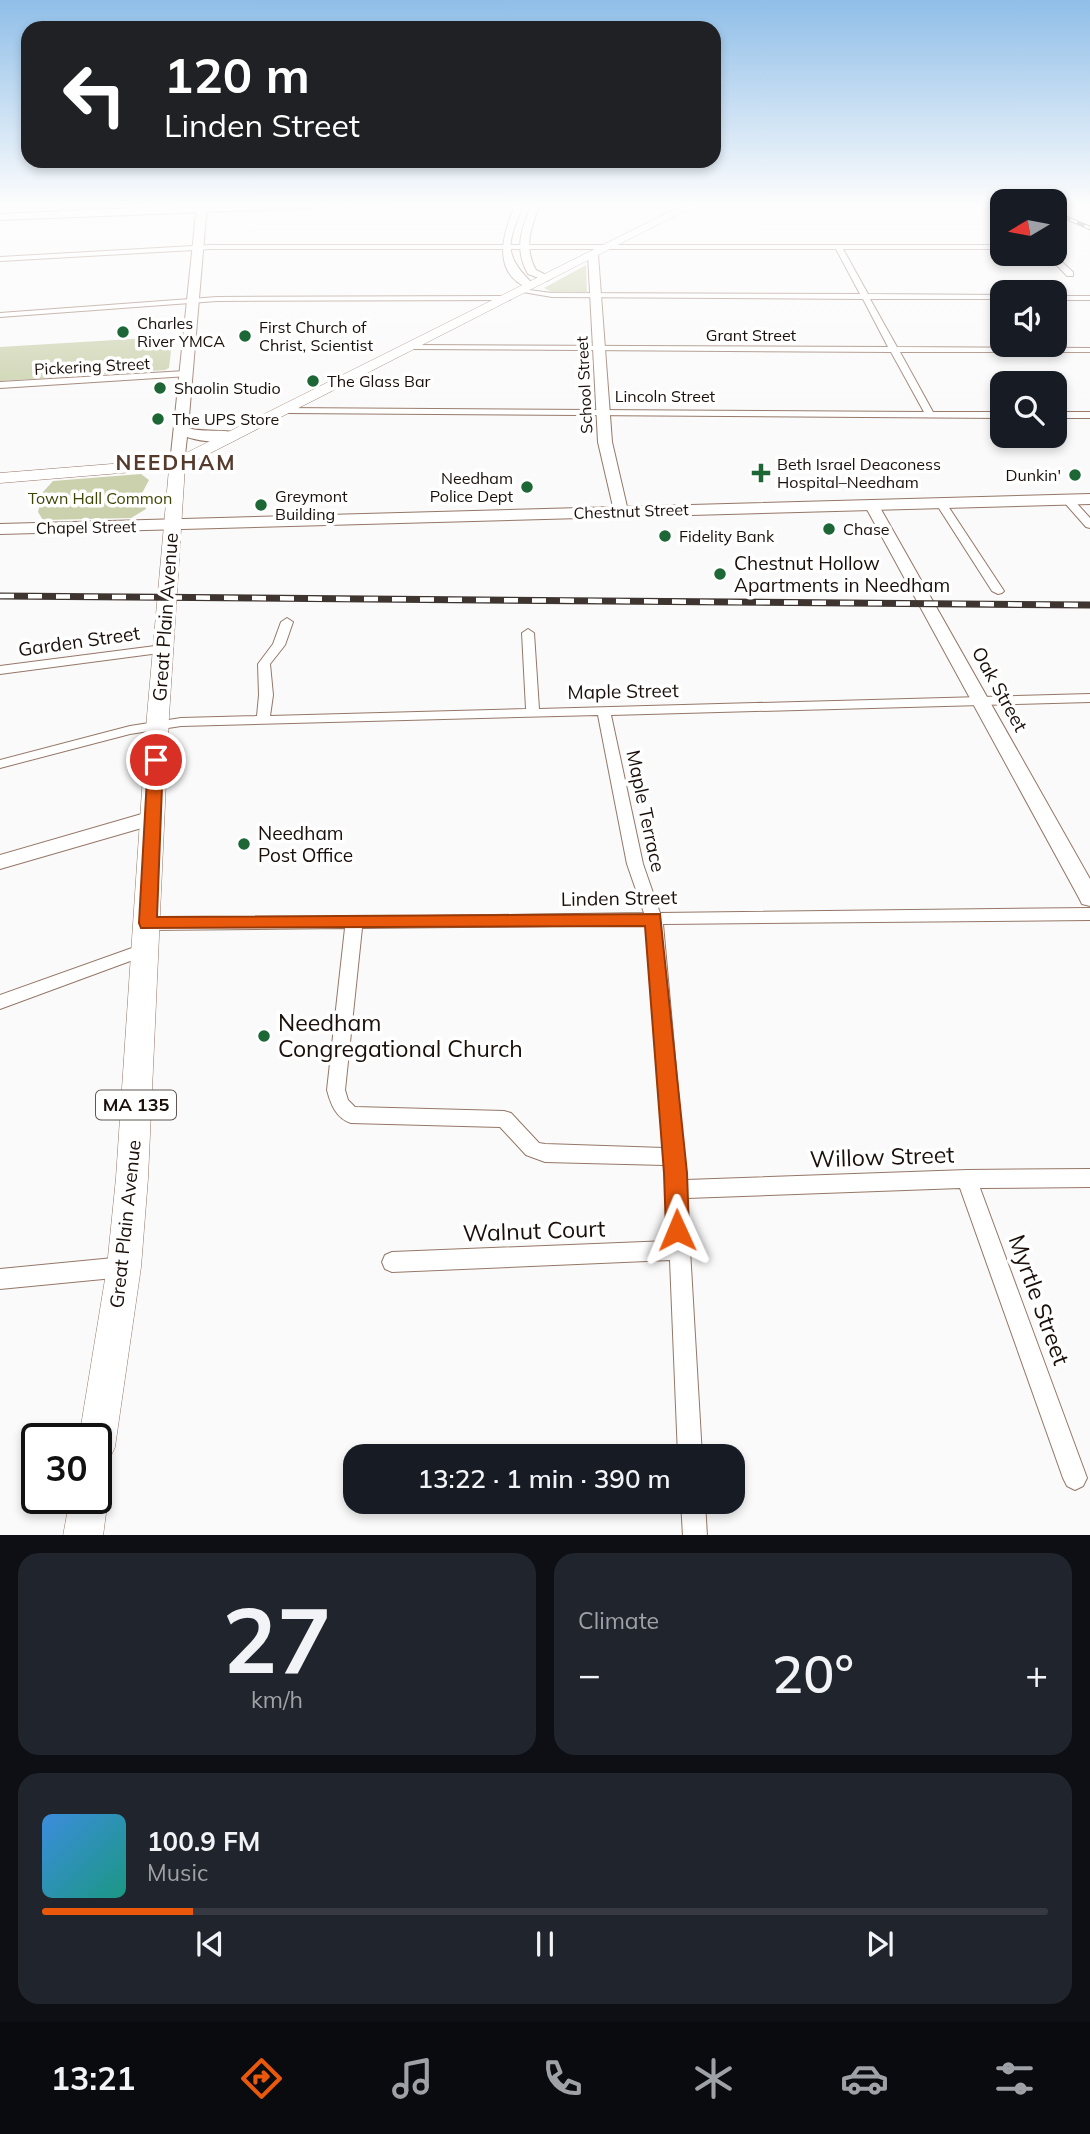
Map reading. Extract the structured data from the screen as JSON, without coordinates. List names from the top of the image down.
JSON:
{
  "streets": {
    "main road": [
      "Chestnut Street",
      "Chapel Street",
      "Great Plain Avenue",
      "MA 135"
    ],
    "street": [
      "Grant Street",
      "Pickering Street",
      "School Street",
      "Lincoln Street",
      "Garden Street",
      "Oak Street",
      "Maple Street",
      "Maple Terrace",
      "Linden Street",
      "Willow Street",
      "Walnut Court",
      "Myrtle Street"
    ]
  },
  "crossings": [
    ["Grant Street", "School Street"],
    ["Pickering Street", "Great Plain Avenue"],
    ["School Street", "Lincoln Street"],
    ["School Street", "Chestnut Street"],
    ["Chestnut Street", "Chapel Street"],
    ["Chestnut Street", "Great Plain Avenue"],
    ["Chestnut Street", "Oak Street"],
    ["Chapel Street", "Great Plain Avenue"],
    ["Great Plain Avenue", "Garden Street"],
    ["Great Plain Avenue", "Maple Street"],
    ["Great Plain Avenue", "Linden Street"],
    ["Oak Street", "Maple Street"],
    ["Maple Street", "Maple Terrace"],
    ["Maple Terrace", "Linden Street"],
    ["Maple Terrace", "Willow Street"],
    ["Maple Terrace", "Walnut Court"],
    ["Willow Street", "Myrtle Street"]
  ],
  "districts": ["NEEDHAM"],
  "parks": ["Town Hall Common"],
  "places": {
    "other": [
      "Charles River YMCA",
      "First Church of Christ, Scientist",
      "The Glass Bar",
      "Shaolin Studio",
      "The UPS Store",
      "Dunkin'",
      "Needham Police Dept",
      "Greymont Building",
      "Chase",
      "Fidelity Bank",
      "Chestnut Hollow Apartments in Needham",
      "Needham Post Office",
      "Needham Congregational Church"
    ],
    "health": ["Beth Israel Deaconess Hospital–Needham"]
  },
  "north": "left",
  "page": {
    "turn": ["120 m", "Linden Street"],
    "limit": "30",
    "trip": "13:22 · 1 min · 390 m",
    "tile": [
      ["27", "km/h"],
      "Climate"
    ],
    "heat": ["−", "20°", "+"],
    "song": ["100.9 FM", "Music"],
    "tabs": "13:21"
  }
}
